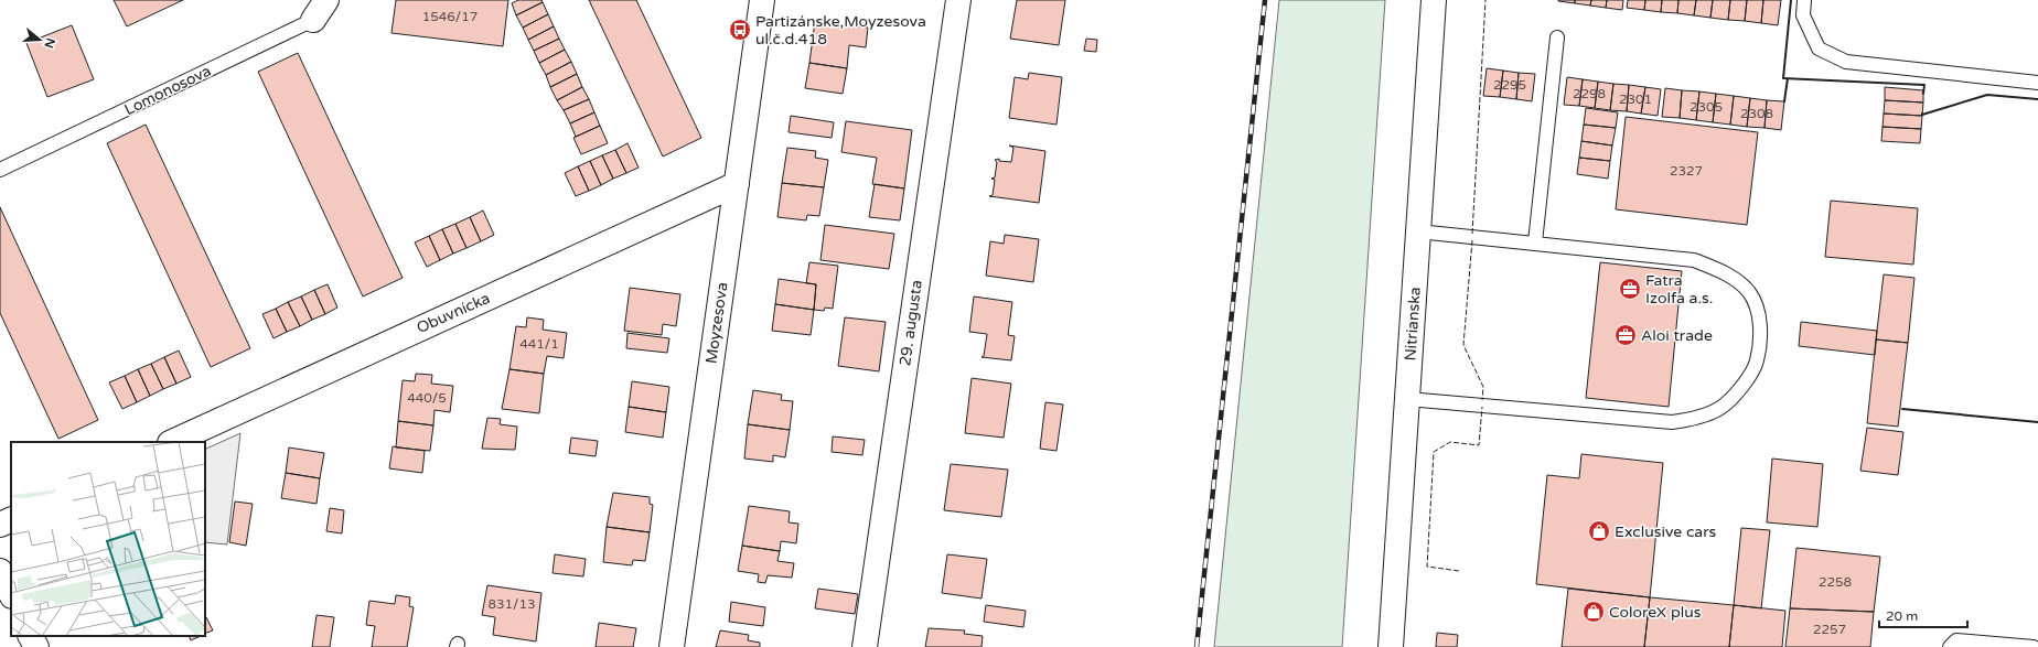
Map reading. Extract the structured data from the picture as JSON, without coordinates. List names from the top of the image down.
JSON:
{
  "streets": {
    "street": [
      "Lomonosova",
      "Obuvnícka",
      "Moyzesova",
      "29. augusta",
      "Nitrianska"
    ]
  },
  "crossings": [
    ["Obuvnícka", "Moyzesova"]
  ],
  "places": {
    "bus stop": ["Partizánske,Moyzesova ul.č.d.418"],
    "office": ["Fatra Izolfa a.s.", "Aloi trade"],
    "shop": ["Exclusive cars", "ColoreX plus"]
  },
  "house_numbers": [
    "1546/17",
    "2295",
    "2298",
    "2301",
    "2305",
    "2308",
    "2327",
    "441/1",
    "440/5",
    "2258",
    "831/13",
    "2257"
  ],
  "scale_bar": "20 m",
  "north": "right"
}
